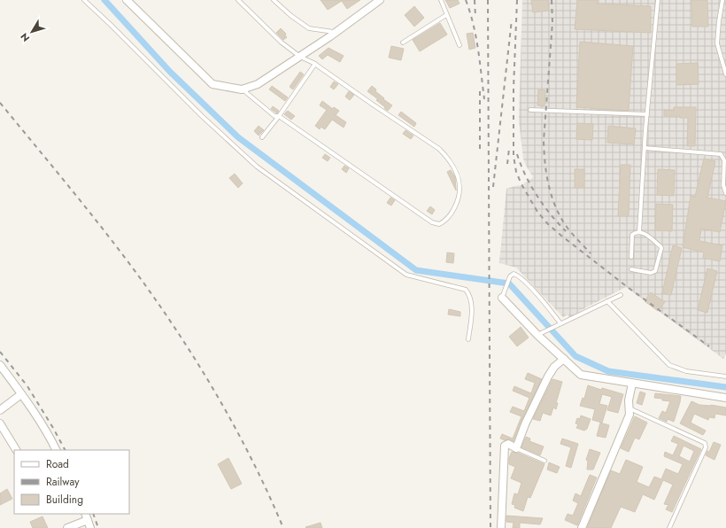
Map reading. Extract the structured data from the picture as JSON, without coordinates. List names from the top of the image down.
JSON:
{
  "legend": ["Road", "Railway", "Building"],
  "north": "bottom left"
}
